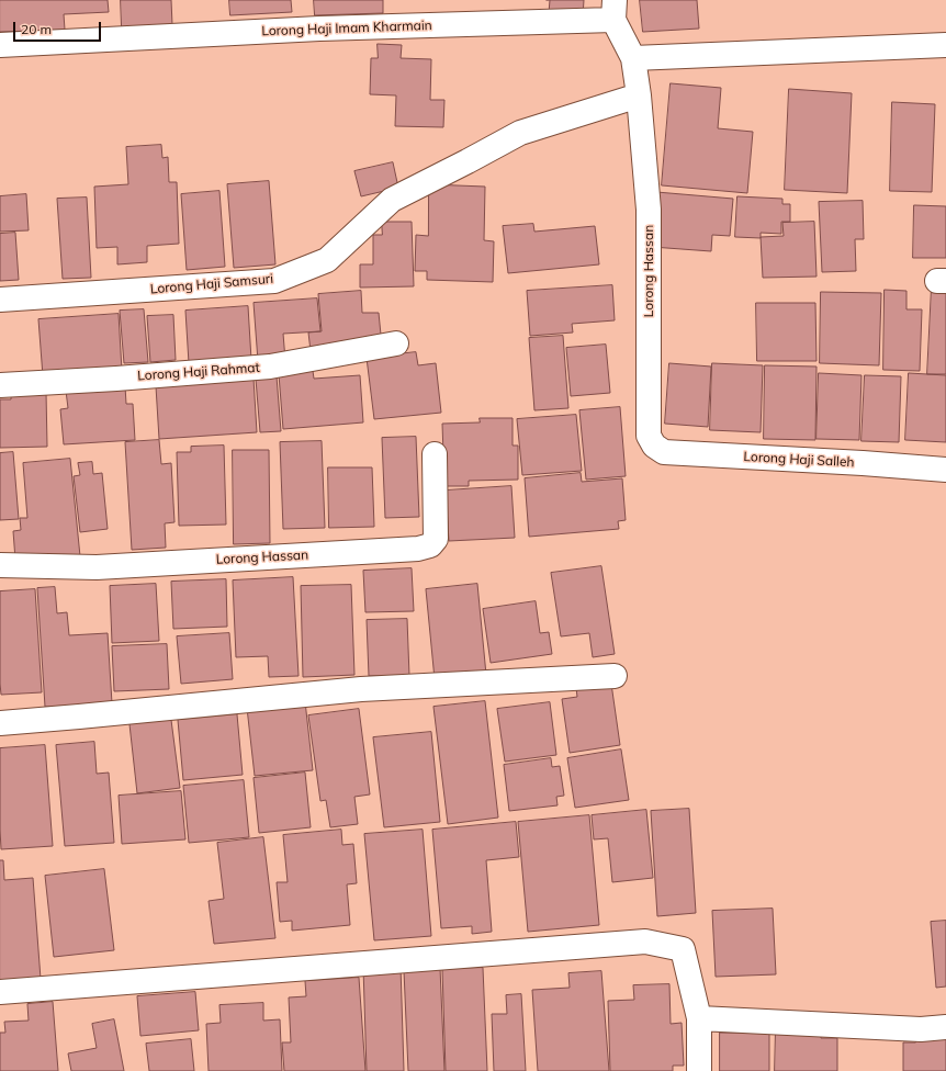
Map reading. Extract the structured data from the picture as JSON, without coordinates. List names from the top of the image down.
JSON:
{
  "streets": {
    "street": [
      "Lorong Haji Imam Kharmain",
      "Lorong Hassan",
      "Lorong Haji Samsuri",
      "Lorong Haji Rahmat",
      "Lorong Haji Salleh"
    ]
  },
  "crossings": [
    ["Lorong Haji Imam Kharmain", "Lorong Hassan"],
    ["Lorong Haji Imam Kharmain", "Lorong Haji Samsuri"],
    ["Lorong Hassan", "Lorong Haji Samsuri"],
    ["Lorong Hassan", "Lorong Haji Salleh"]
  ],
  "scale_bar": "20 m"
}
